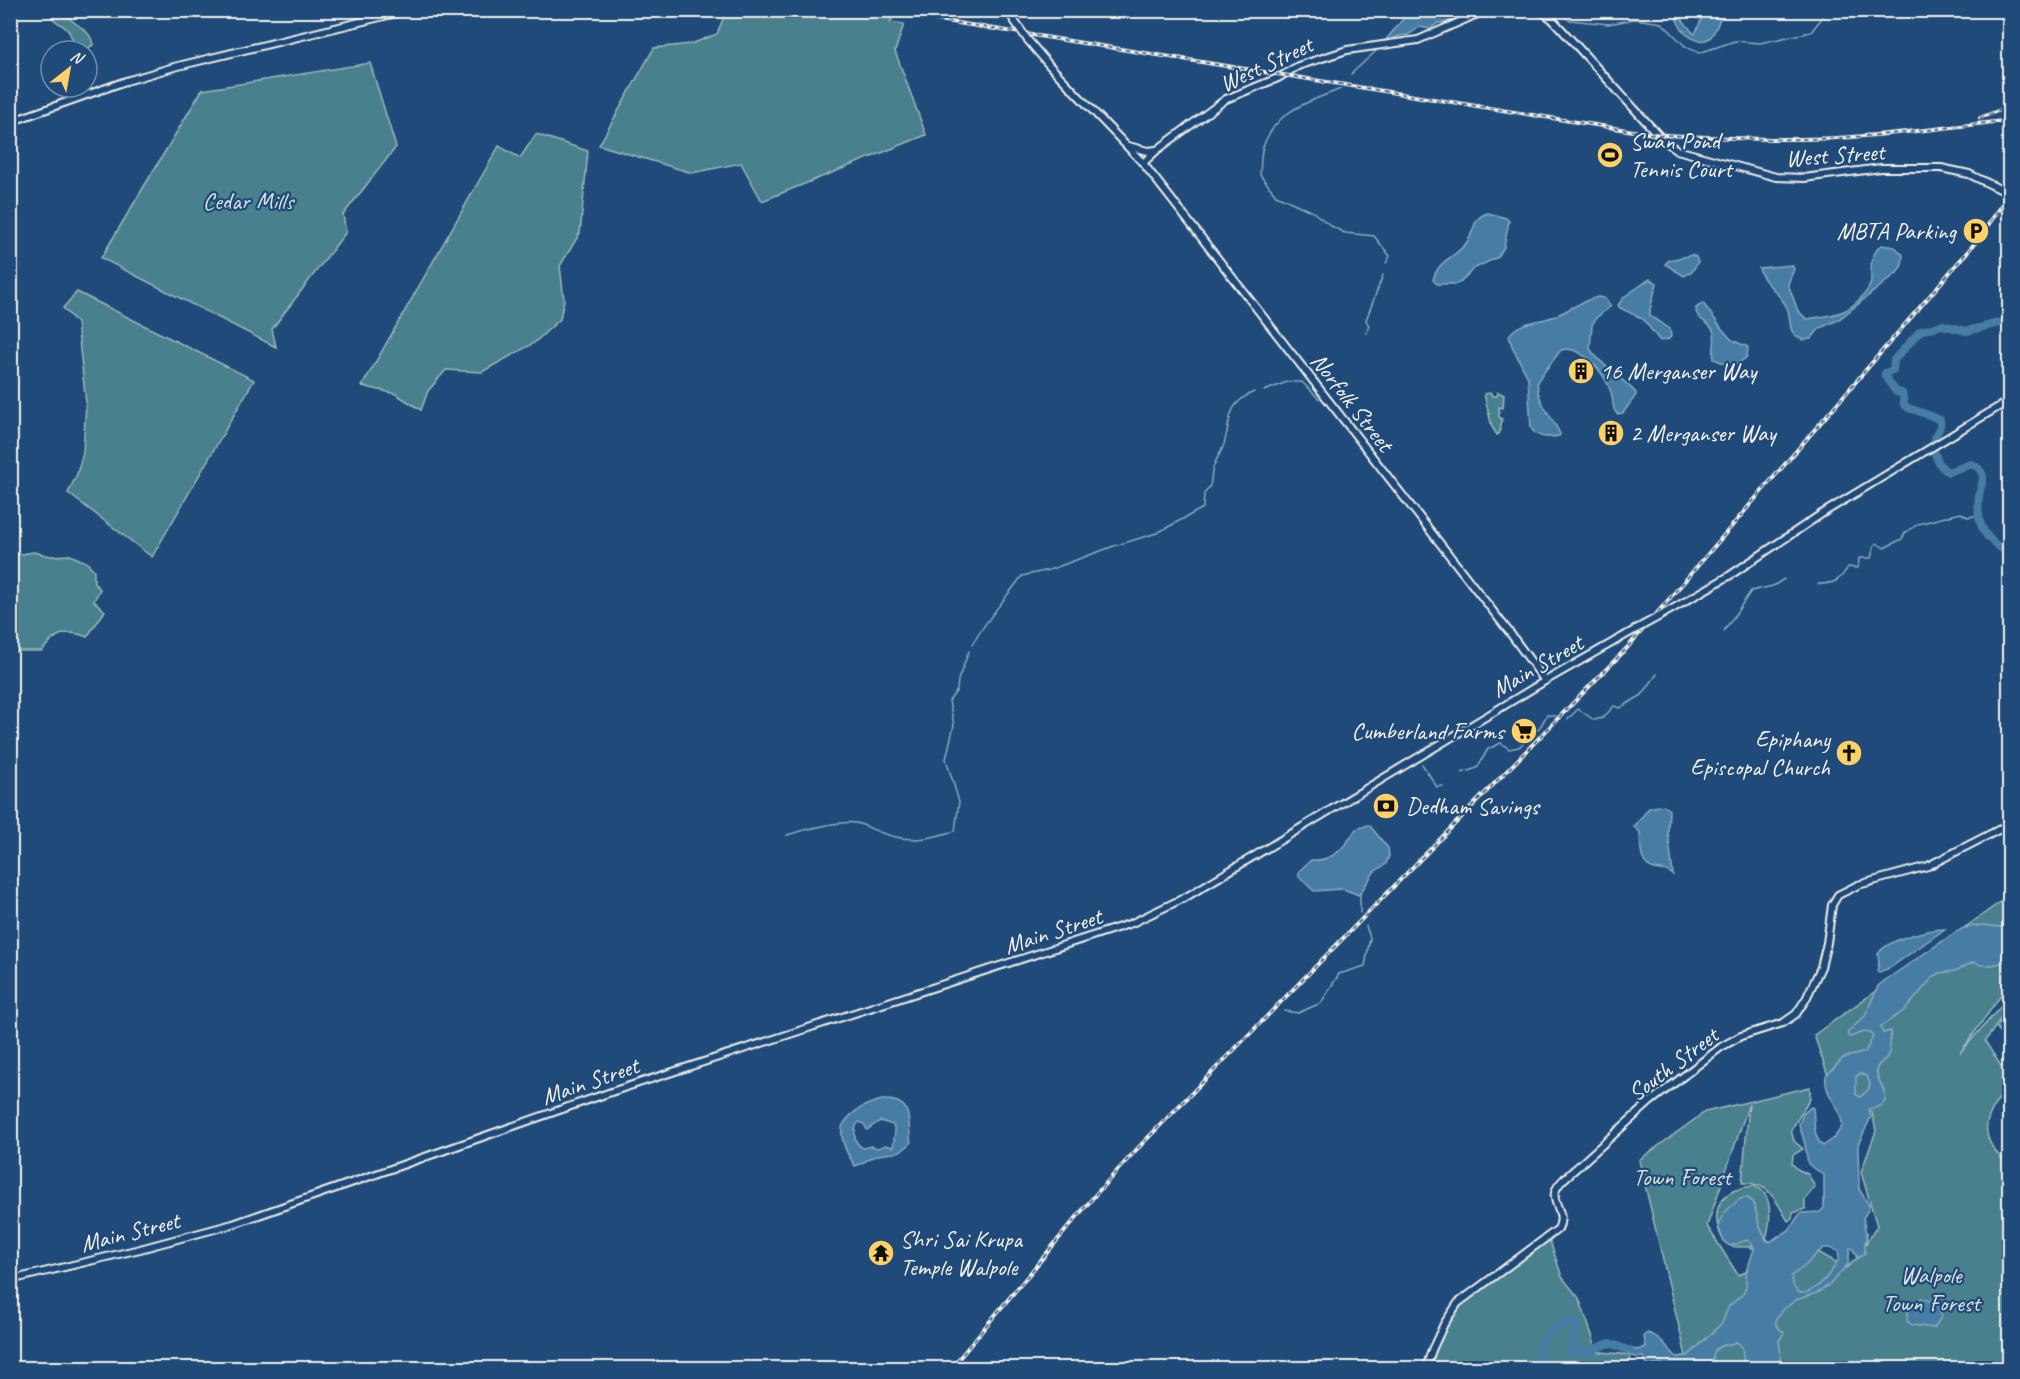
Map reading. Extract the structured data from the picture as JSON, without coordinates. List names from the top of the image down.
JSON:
{
  "streets": {
    "main road": [
      "West Street",
      "Norfolk Street",
      "Main Street",
      "South Street"
    ]
  },
  "crossings": [
    ["West Street", "Norfolk Street"],
    ["Norfolk Street", "Main Street"]
  ],
  "parks": ["Cedar Mills", "Town Forest", "Walpole Town Forest"],
  "places": {
    "sports": ["Swan Pond Tennis Court"],
    "parking": ["MBTA Parking"],
    "building": ["16 Merganser Way", "2 Merganser Way"],
    "supermarket": ["Cumberland Farms"],
    "church": ["Epiphany Episcopal Church"],
    "bank": ["Dedham Savings"],
    "temple": ["Shri Sai Krupa Temple Walpole"]
  },
  "north": "top right"
}
